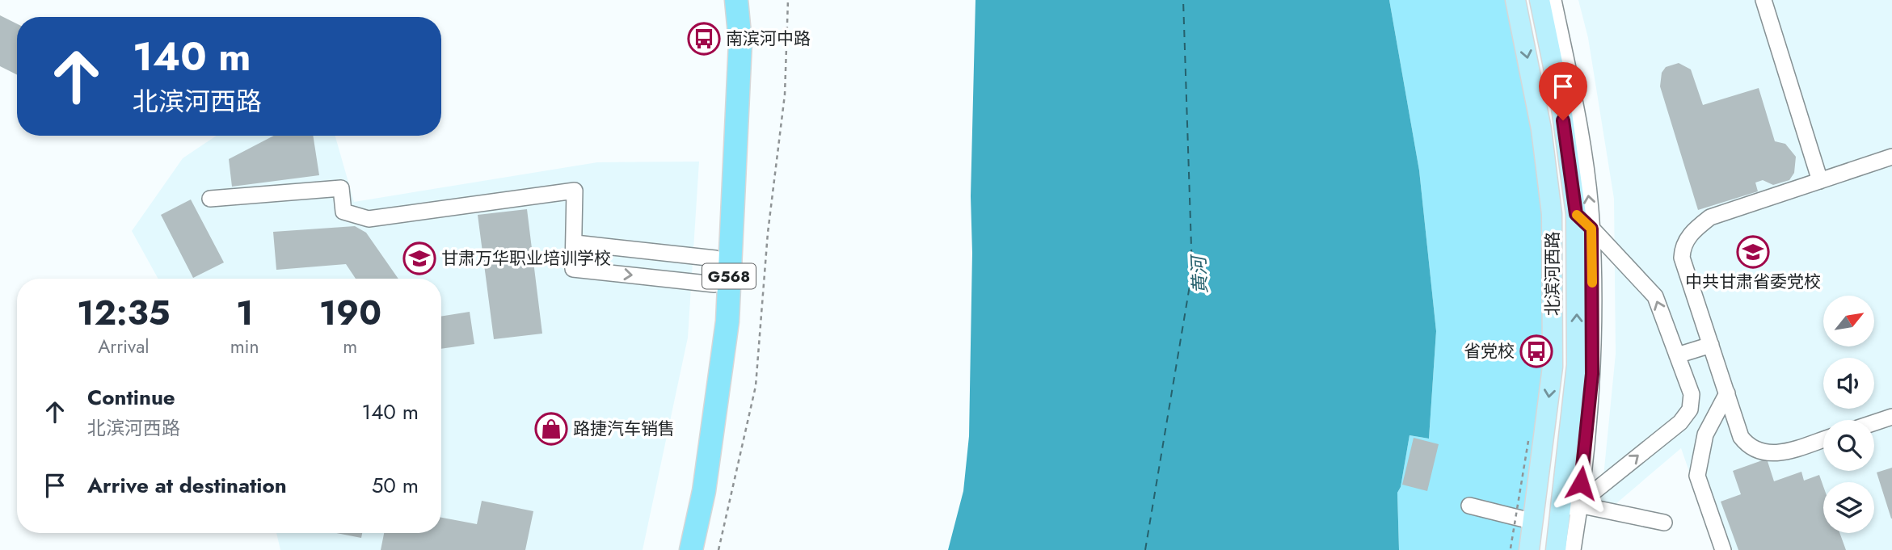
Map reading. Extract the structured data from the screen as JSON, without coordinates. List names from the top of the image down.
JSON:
{
  "streets": {
    "highway": ["G568"],
    "main road": ["北滨河西路"]
  },
  "water": ["黄河"],
  "places": {
    "bus stop": ["南滨河中路", "省党校"],
    "school or university": ["中共甘肃省委党校", "甘肃万华职业培训学校"],
    "shop": ["路捷汽车销售"]
  },
  "north": "top right",
  "page": {
    "turn": ["140 m", "北滨河西路"],
    "eta": [
      "12:35",
      "Arrival",
      "1",
      "min",
      "190",
      "m"
    ],
    "list": [
      {
        "name": "Continue",
        "note": "北滨河西路",
        "value": "140 m"
      },
      {
        "name": "Arrive at destination",
        "value": "50 m"
      }
    ]
  }
}
